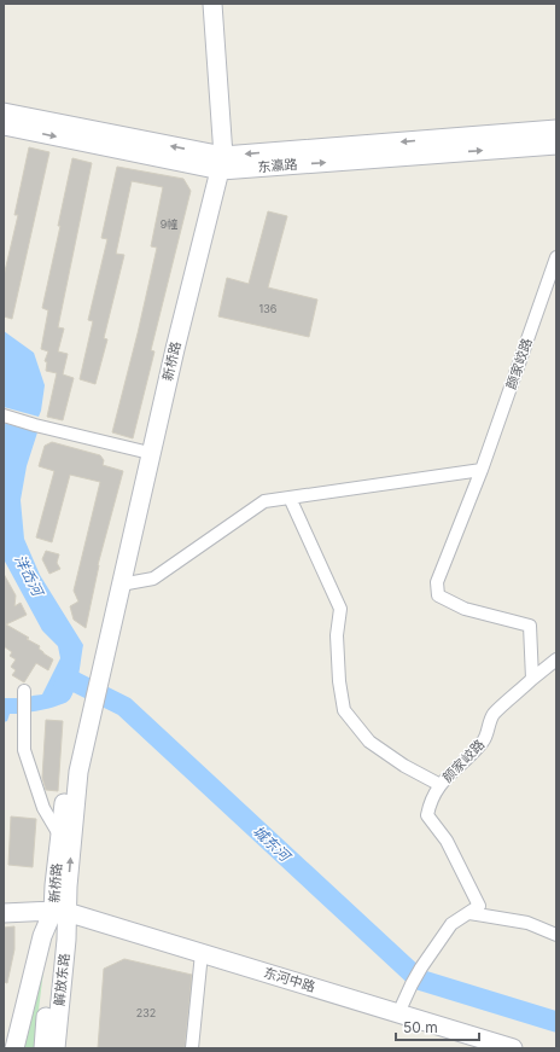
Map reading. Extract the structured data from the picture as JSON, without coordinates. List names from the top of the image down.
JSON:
{
  "streets": {
    "street": [
      "东瀛路",
      "新桥路",
      "颜家峧路",
      "解放东路",
      "东河中路"
    ]
  },
  "crossings": [
    ["东瀛路", "新桥路"],
    ["新桥路", "解放东路"],
    ["新桥路", "东河中路"],
    ["解放东路", "东河中路"]
  ],
  "water": ["洋岙河", "城东河"],
  "house_numbers": ["9幢", "136", "232"],
  "scale_bar": "50 m"
}
